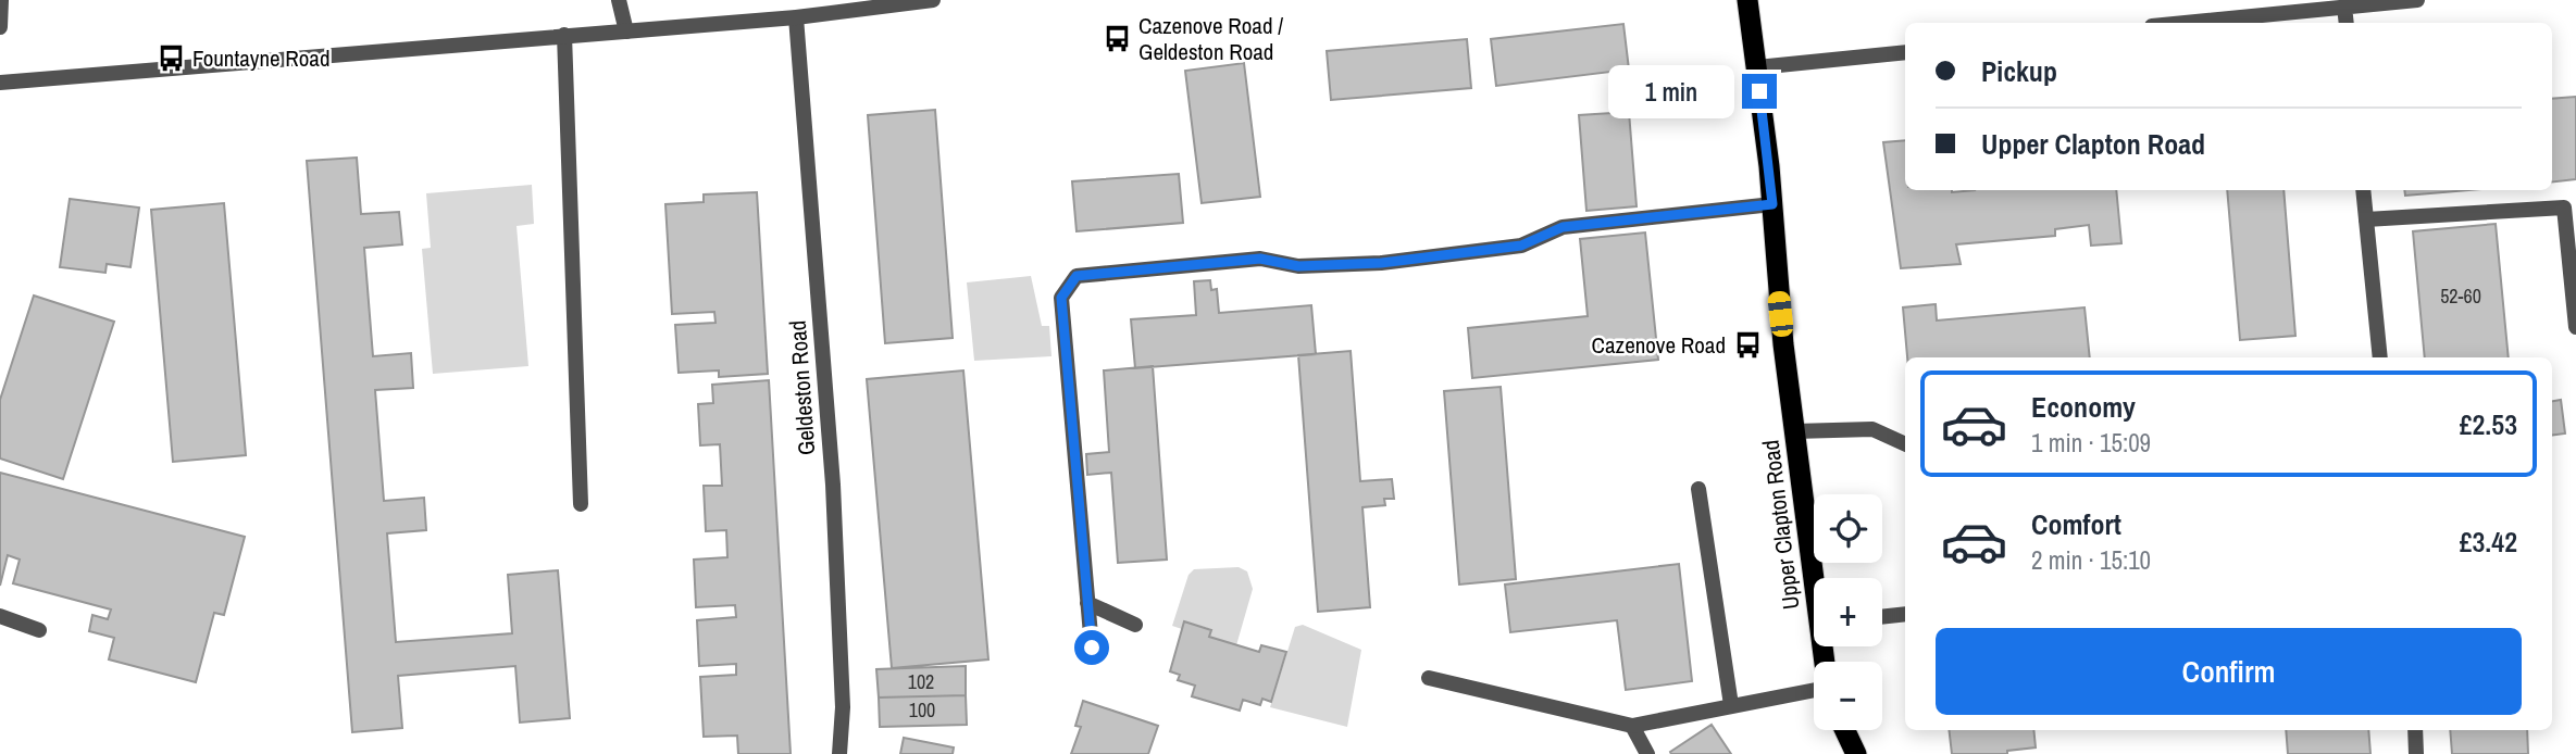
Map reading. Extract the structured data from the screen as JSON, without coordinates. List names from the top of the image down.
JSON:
{
  "streets": {
    "highway": ["Upper Clapton Road"],
    "street": ["Geldeston Road"]
  },
  "places": {
    "bus stop": ["Cazenove Road / Geldeston Road", "Fountayne Road", "Cazenove Road"]
  },
  "house_numbers": ["52-60", "102", "100"],
  "page": {
    "banner": ["Pickup", "Upper Clapton Road"],
    "bubble": "1 min",
    "list": [
      {
        "name": "Economy",
        "note": "1 min · 15:09",
        "value": "£2.53"
      },
      {
        "name": "Comfort",
        "note": "2 min · 15:10",
        "value": "£3.42"
      }
    ],
    "map_buttons": ["+", "−"],
    "buttons": "Confirm"
  }
}
